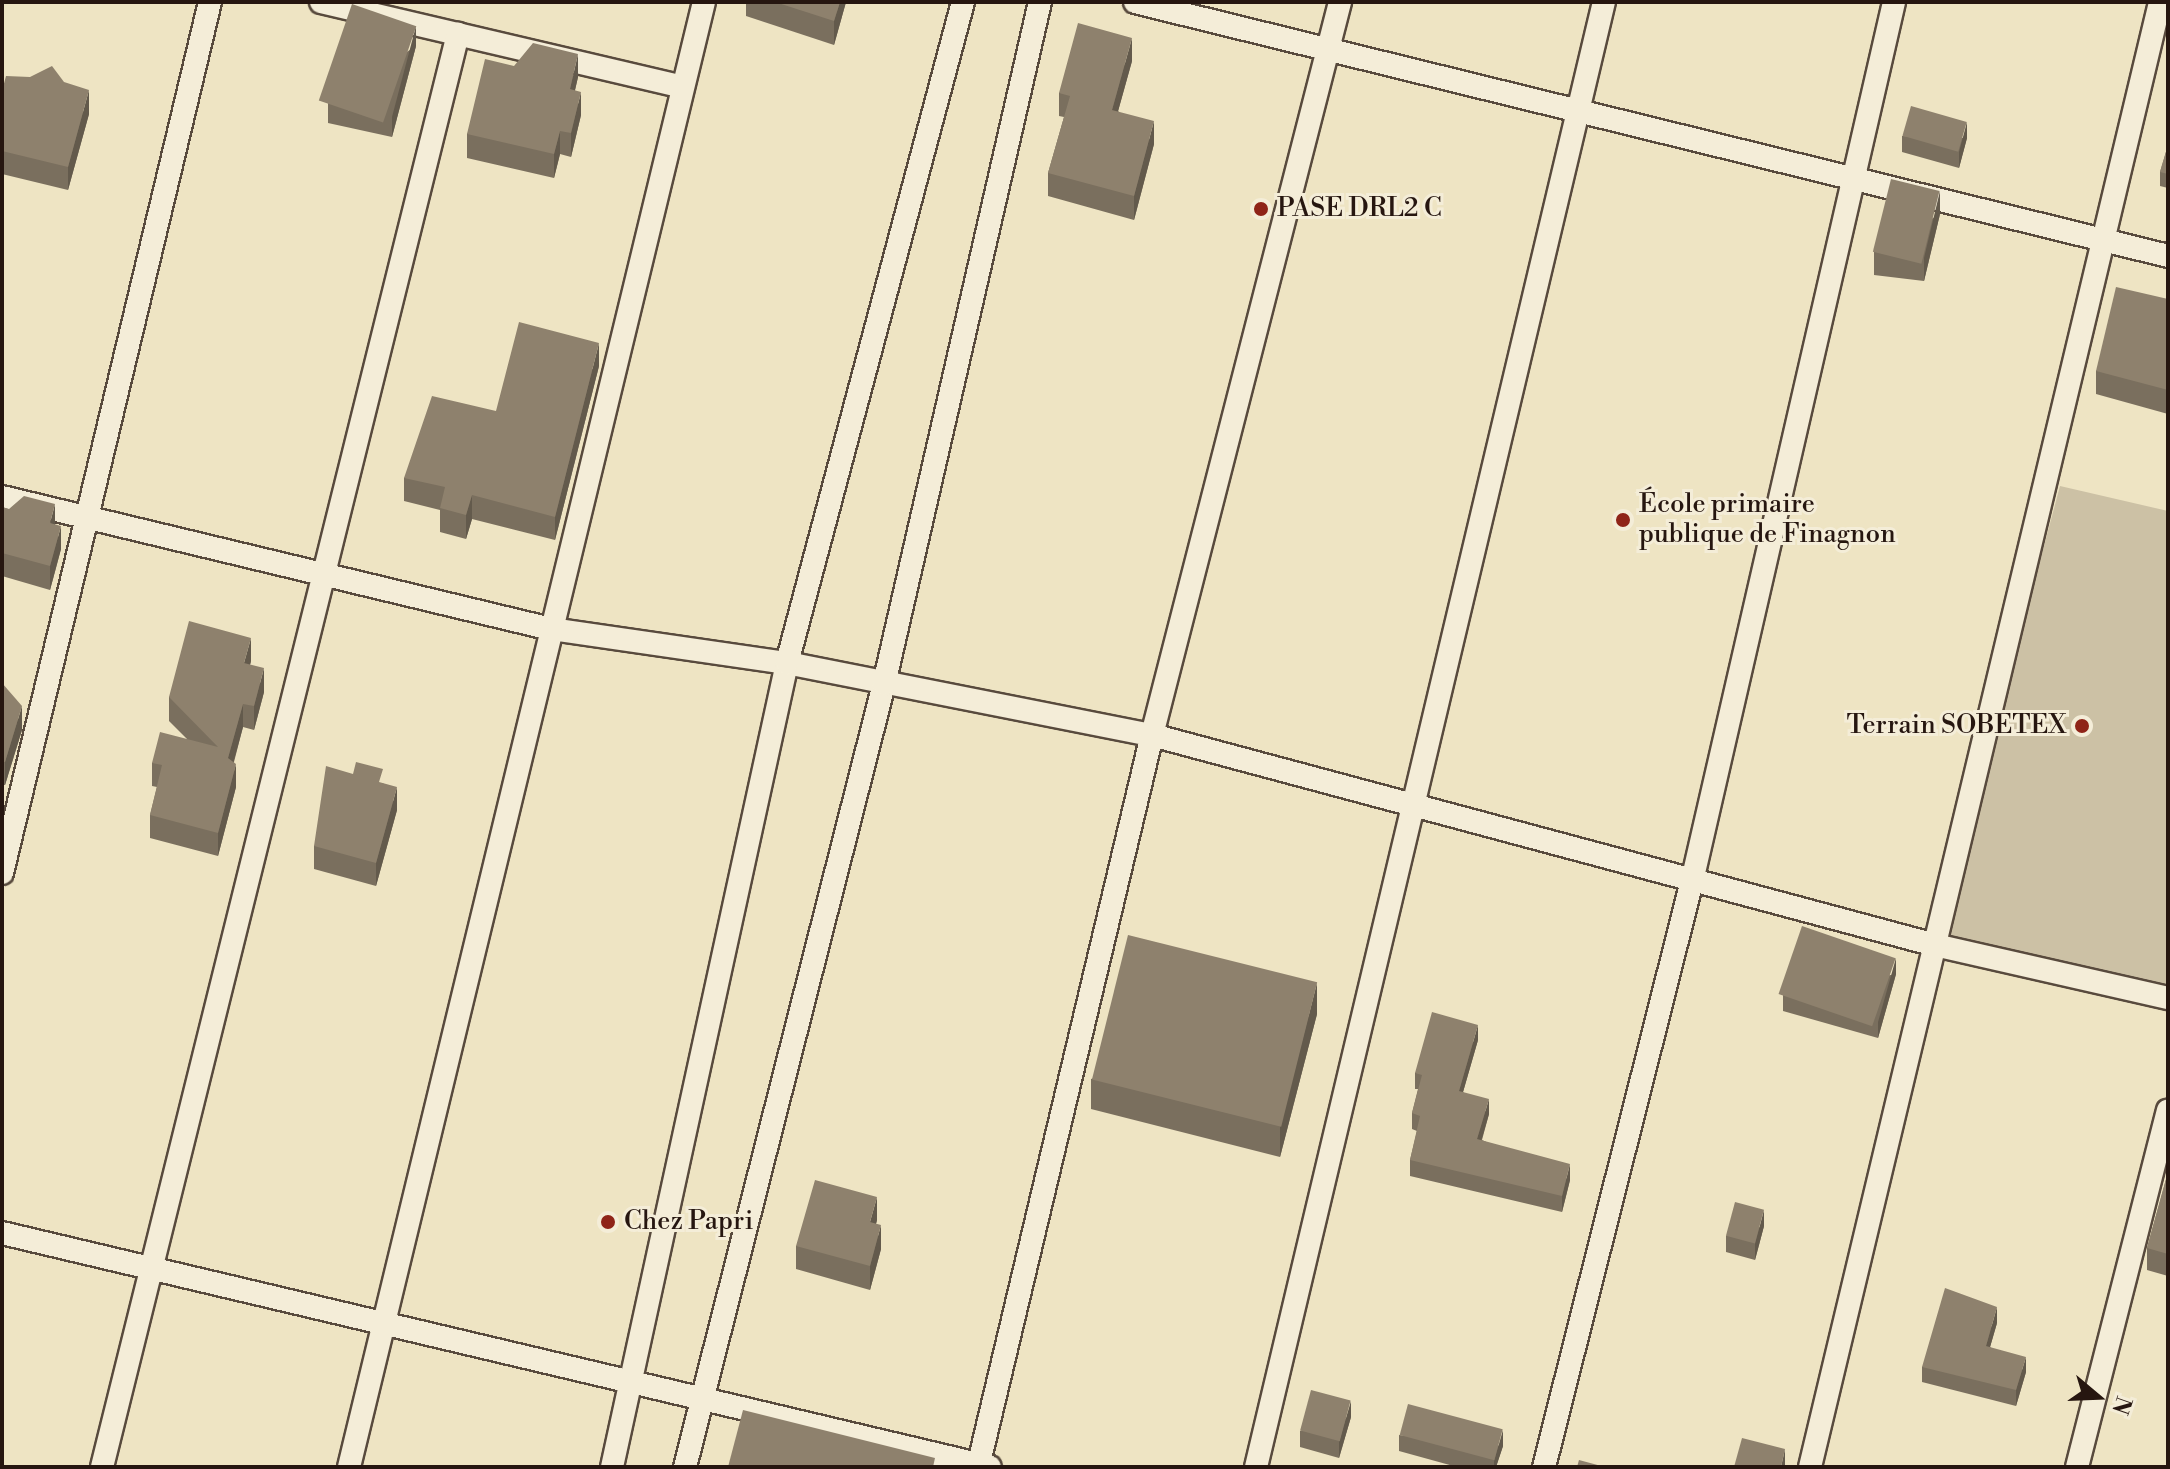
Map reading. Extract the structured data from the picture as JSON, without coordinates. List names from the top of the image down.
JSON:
{
  "places": [
    "PASE DRL2 C",
    "École primaire publique de Finagnon",
    "Terrain SOBETEX",
    "Chez Papri"
  ],
  "north": "right"
}
